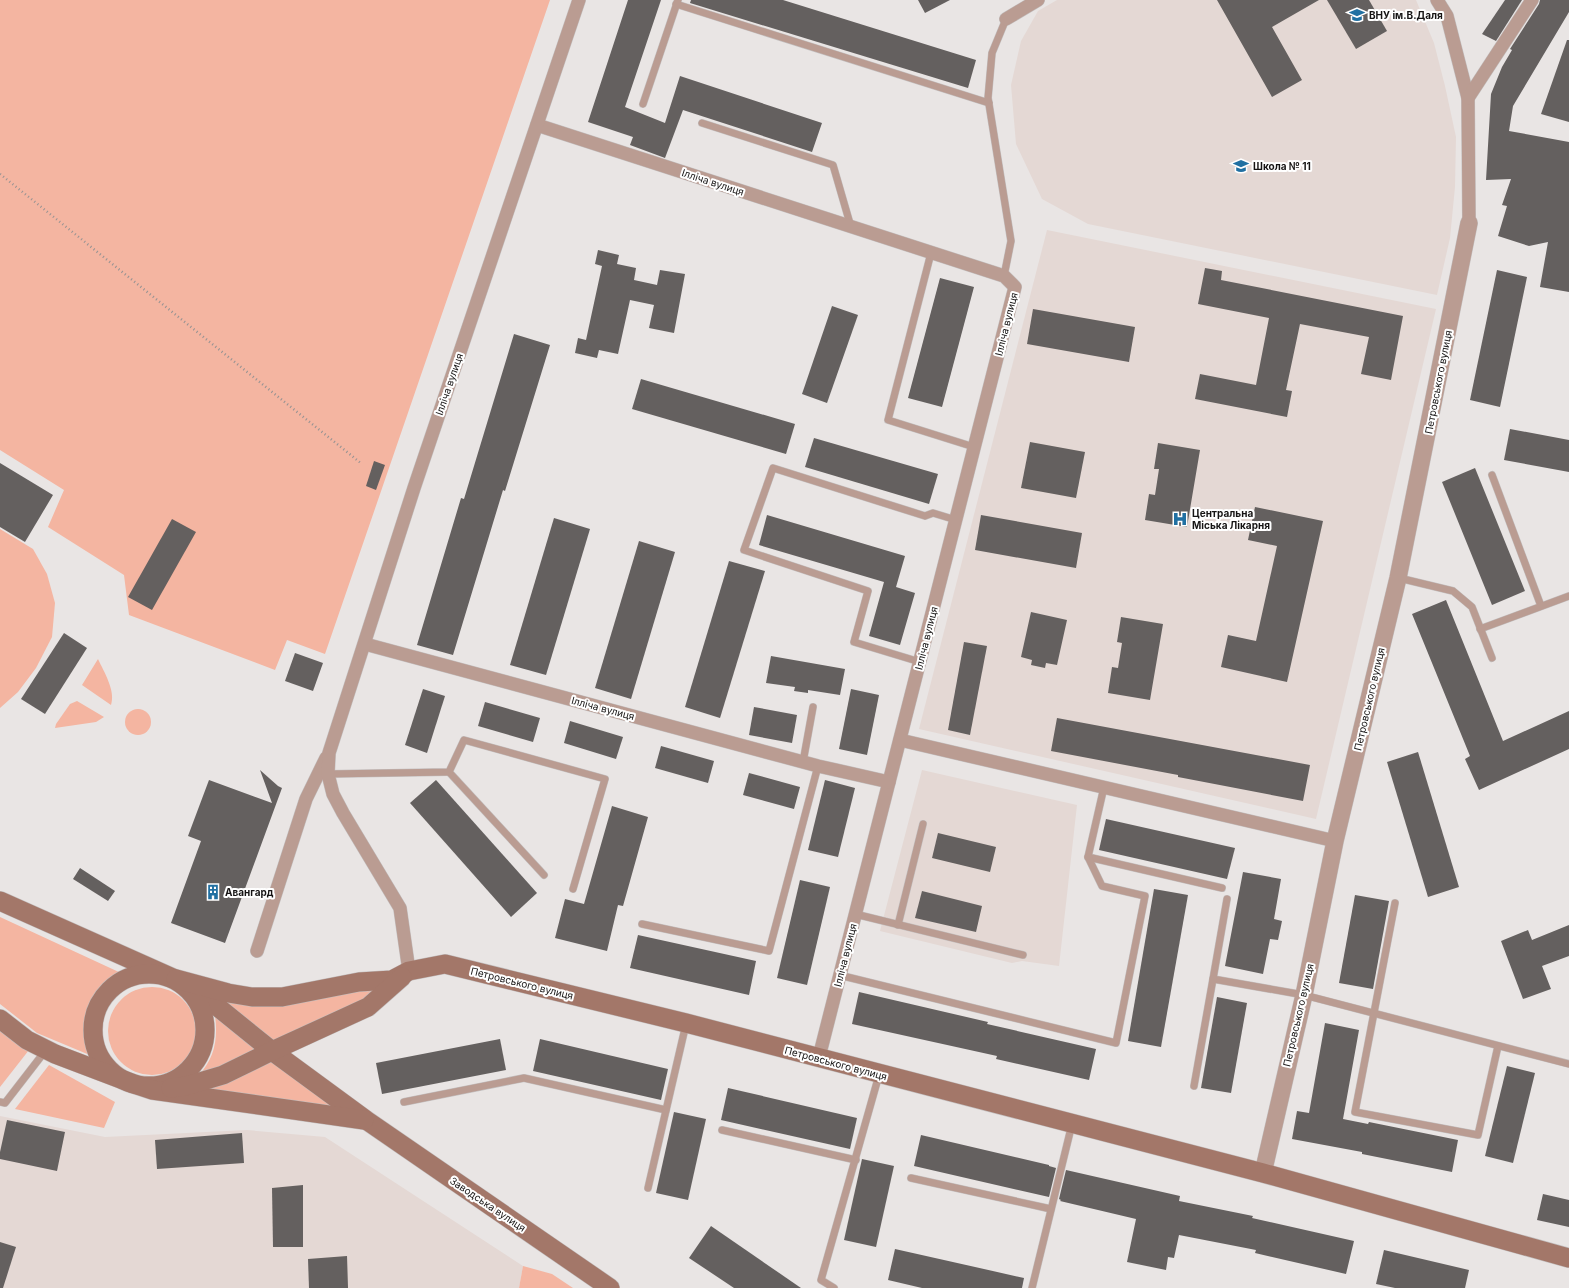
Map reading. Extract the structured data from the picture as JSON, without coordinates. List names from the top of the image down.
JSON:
{
  "streets": {
    "main road": ["Петровського вулиця", "Заводська вулиця"],
    "street": ["Ілліча вулиця"]
  },
  "crossings": [
    ["Ілліча вулиця", "Петровського вулиця"]
  ],
  "places": {
    "school or university": ["ВНУ ім.В.Даля", "Школа № 11"],
    "hospital": ["Центральна Міська Лікарня"],
    "building": ["Авангард"]
  }
}
